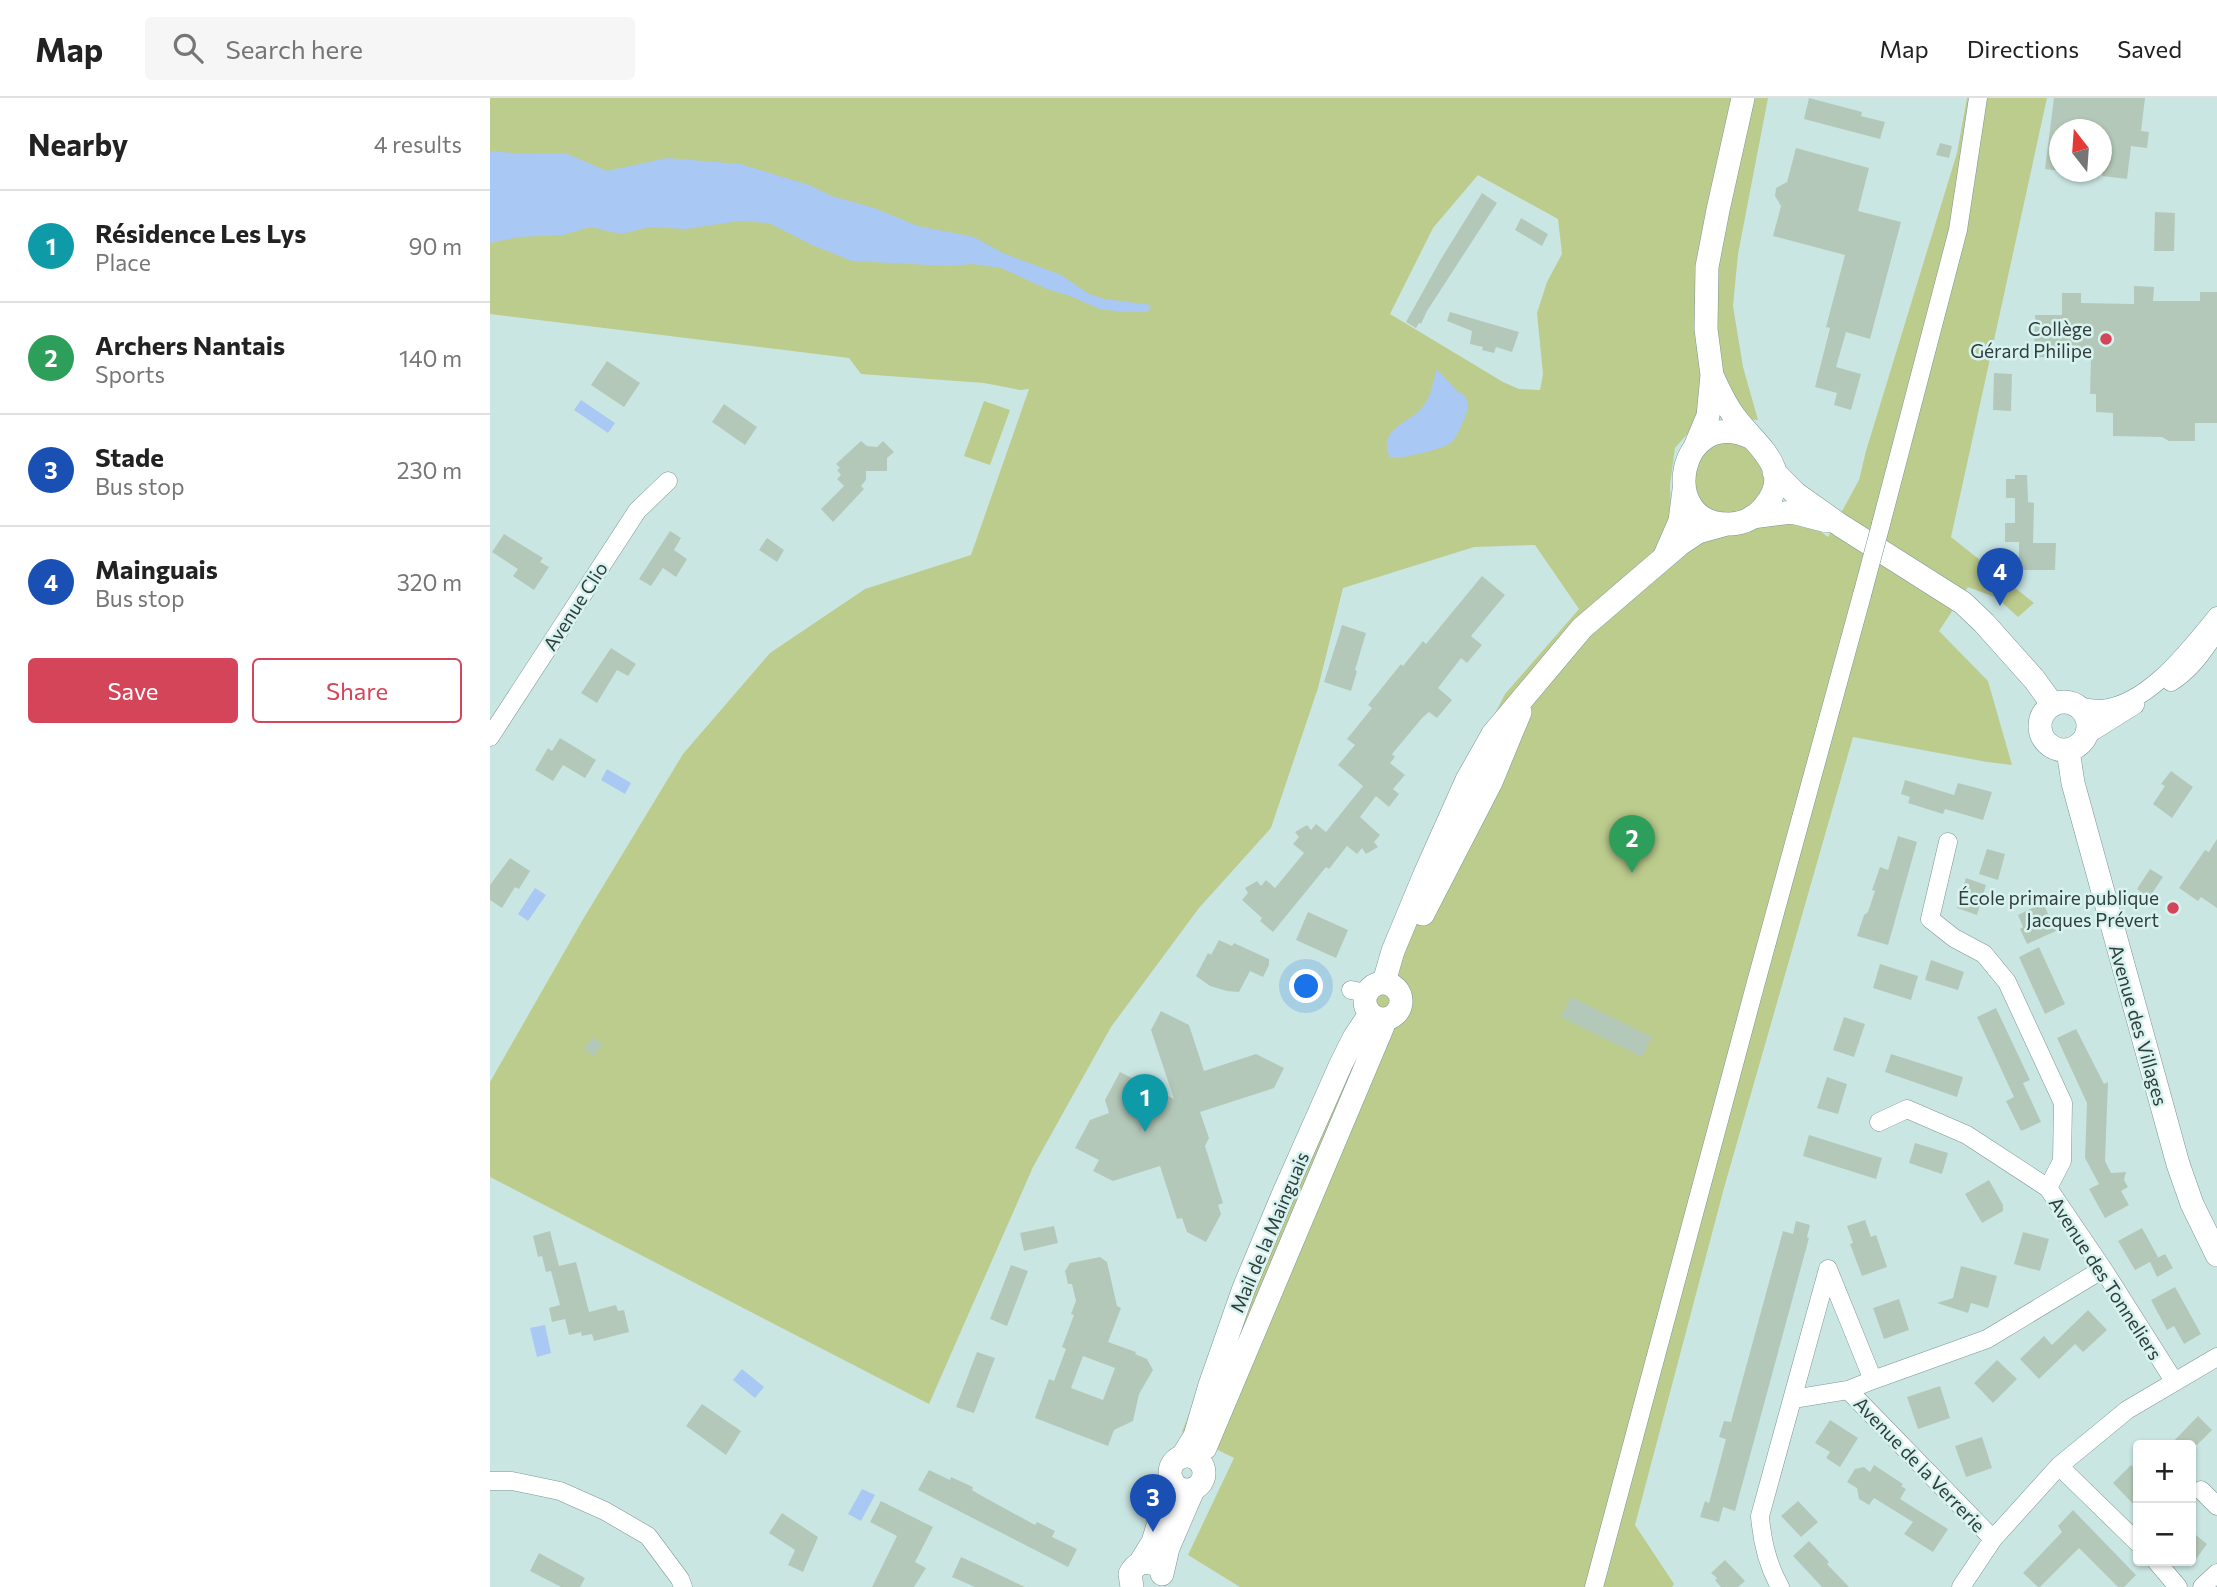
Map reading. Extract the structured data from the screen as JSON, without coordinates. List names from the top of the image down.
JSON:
{
  "streets": {
    "street": [
      "Avenue Clio",
      "Avenue des Villages",
      "Mail de la Mainguais",
      "Avenue des Tonneliers",
      "Avenue de la Verrerie"
    ]
  },
  "places": ["Collège Gérard Philipe", "École primaire publique Jacques Prévert"],
  "north": "top",
  "page": {
    "header": "Map",
    "search": "Search here",
    "nav": ["Map", "Directions", "Saved"],
    "heading": ["Nearby", "4 results"],
    "list": [
      {
        "mark": "1",
        "name": "Résidence Les Lys",
        "note": "Place",
        "value": "90 m"
      },
      {
        "mark": "2",
        "name": "Archers Nantais",
        "note": "Sports",
        "value": "140 m"
      },
      {
        "mark": "3",
        "name": "Stade",
        "note": "Bus stop",
        "value": "230 m"
      },
      {
        "mark": "4",
        "name": "Mainguais",
        "note": "Bus stop",
        "value": "320 m"
      }
    ],
    "pins": [
      "4",
      "2",
      "1",
      "3"
    ],
    "buttons": ["Save", "Share"],
    "map_buttons": ["+", "−"]
  }
}
